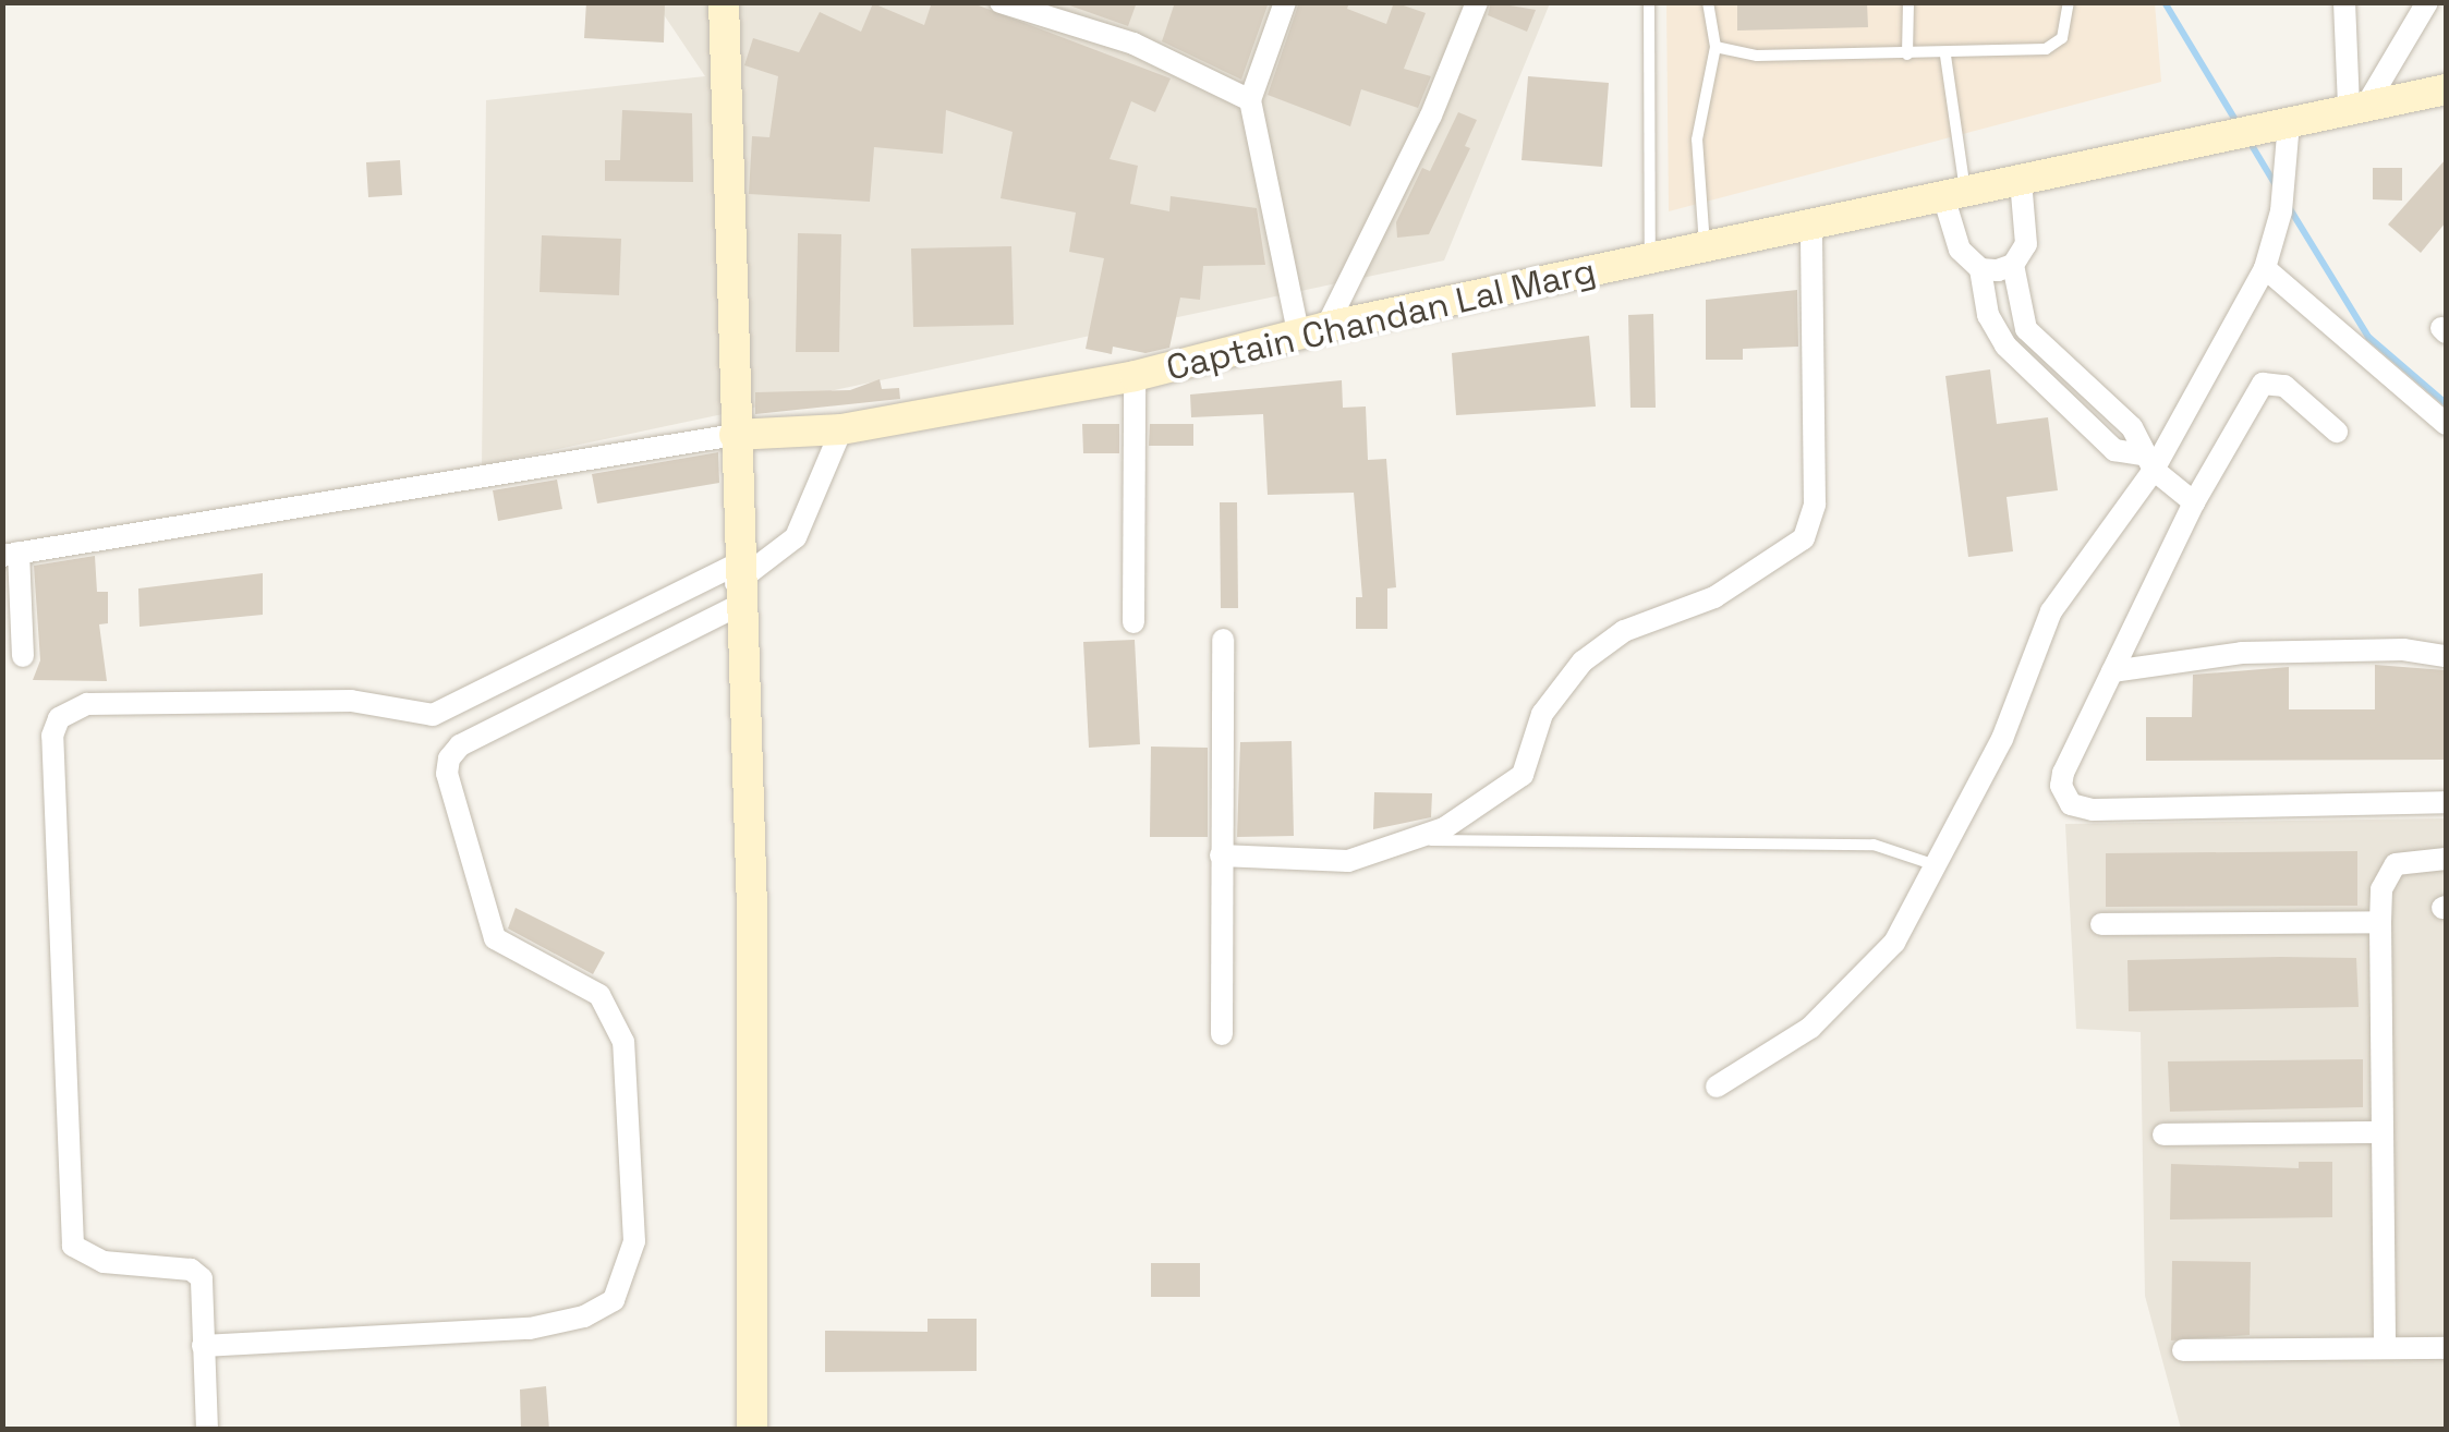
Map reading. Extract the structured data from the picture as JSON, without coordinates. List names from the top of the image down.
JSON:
{
  "streets": {
    "street": ["Captain Chandan Lal Marg"]
  }
}
